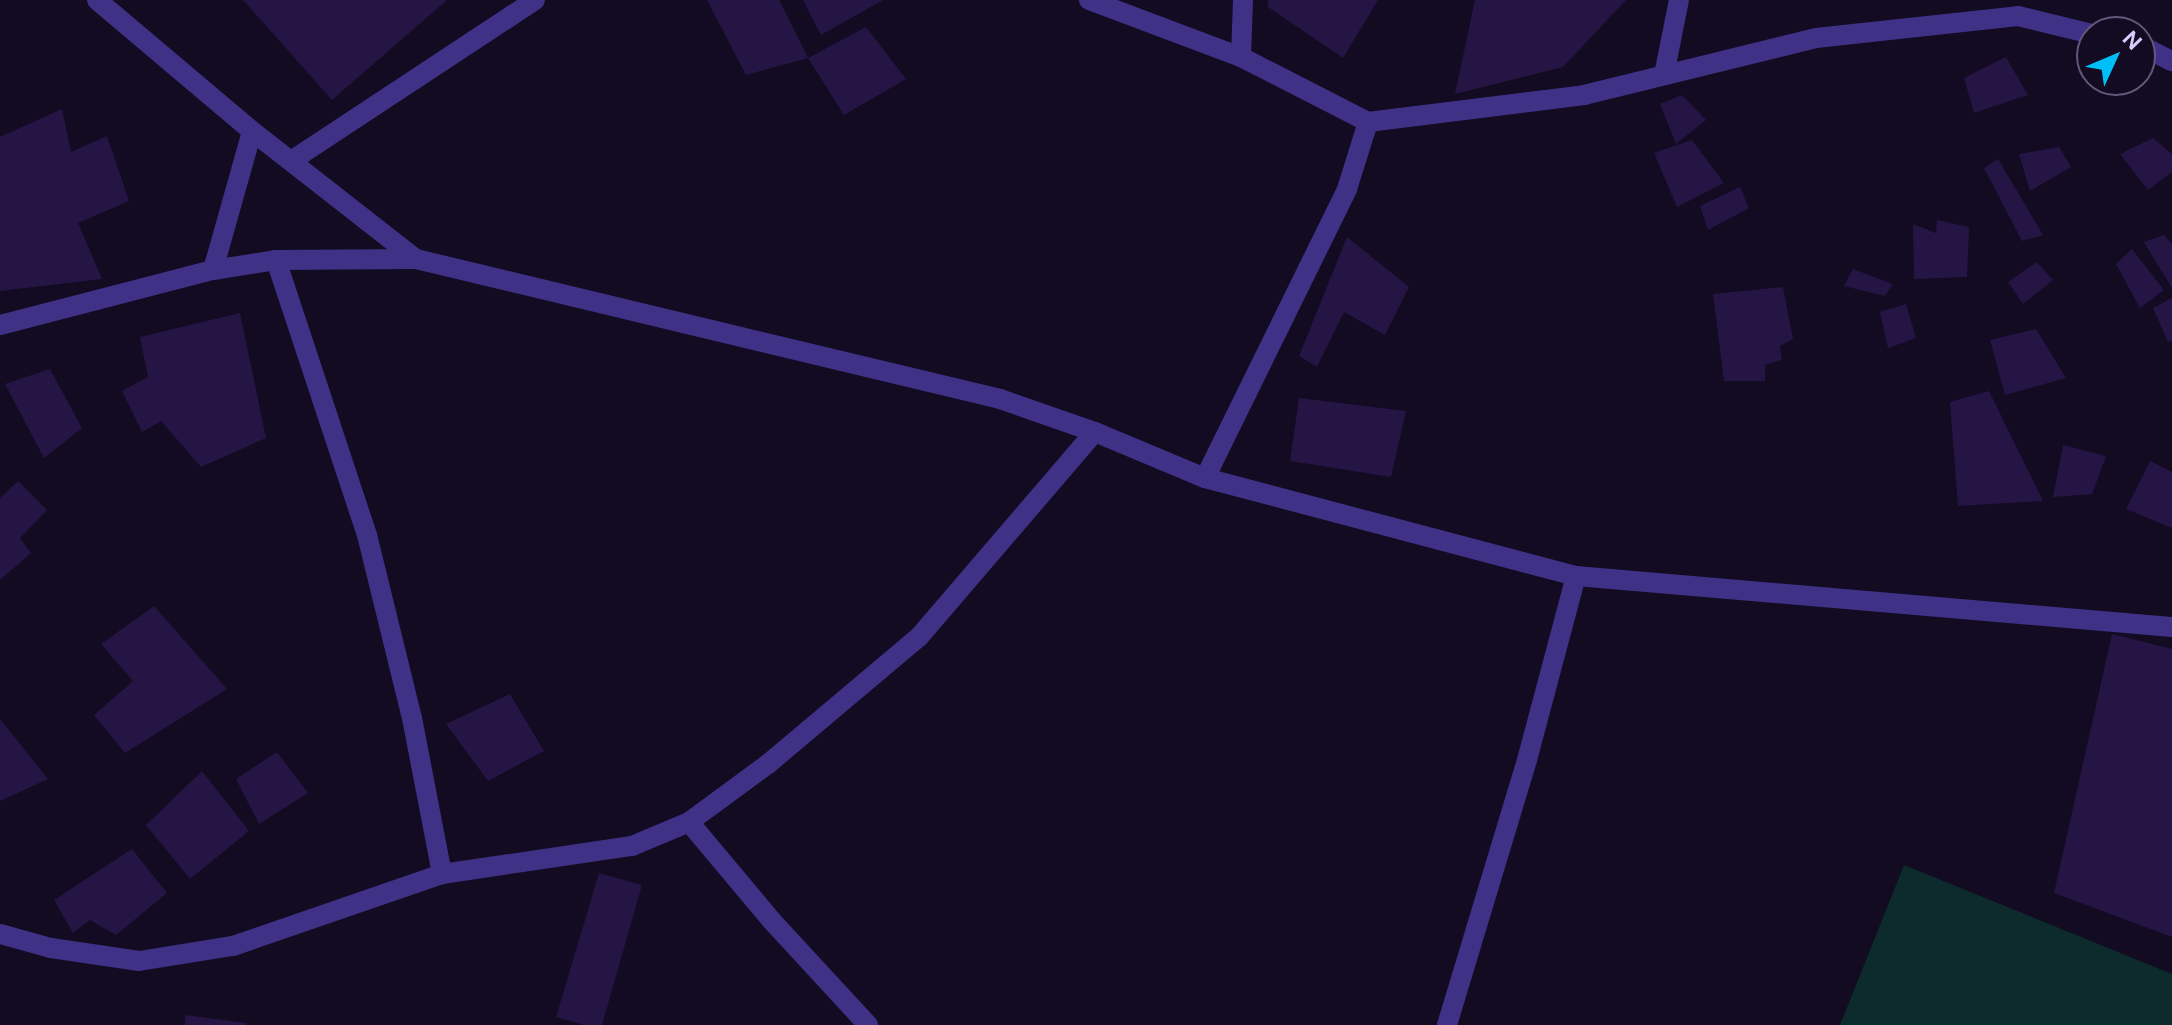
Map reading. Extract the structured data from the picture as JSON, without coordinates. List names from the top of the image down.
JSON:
{
  "north": "top right"
}
